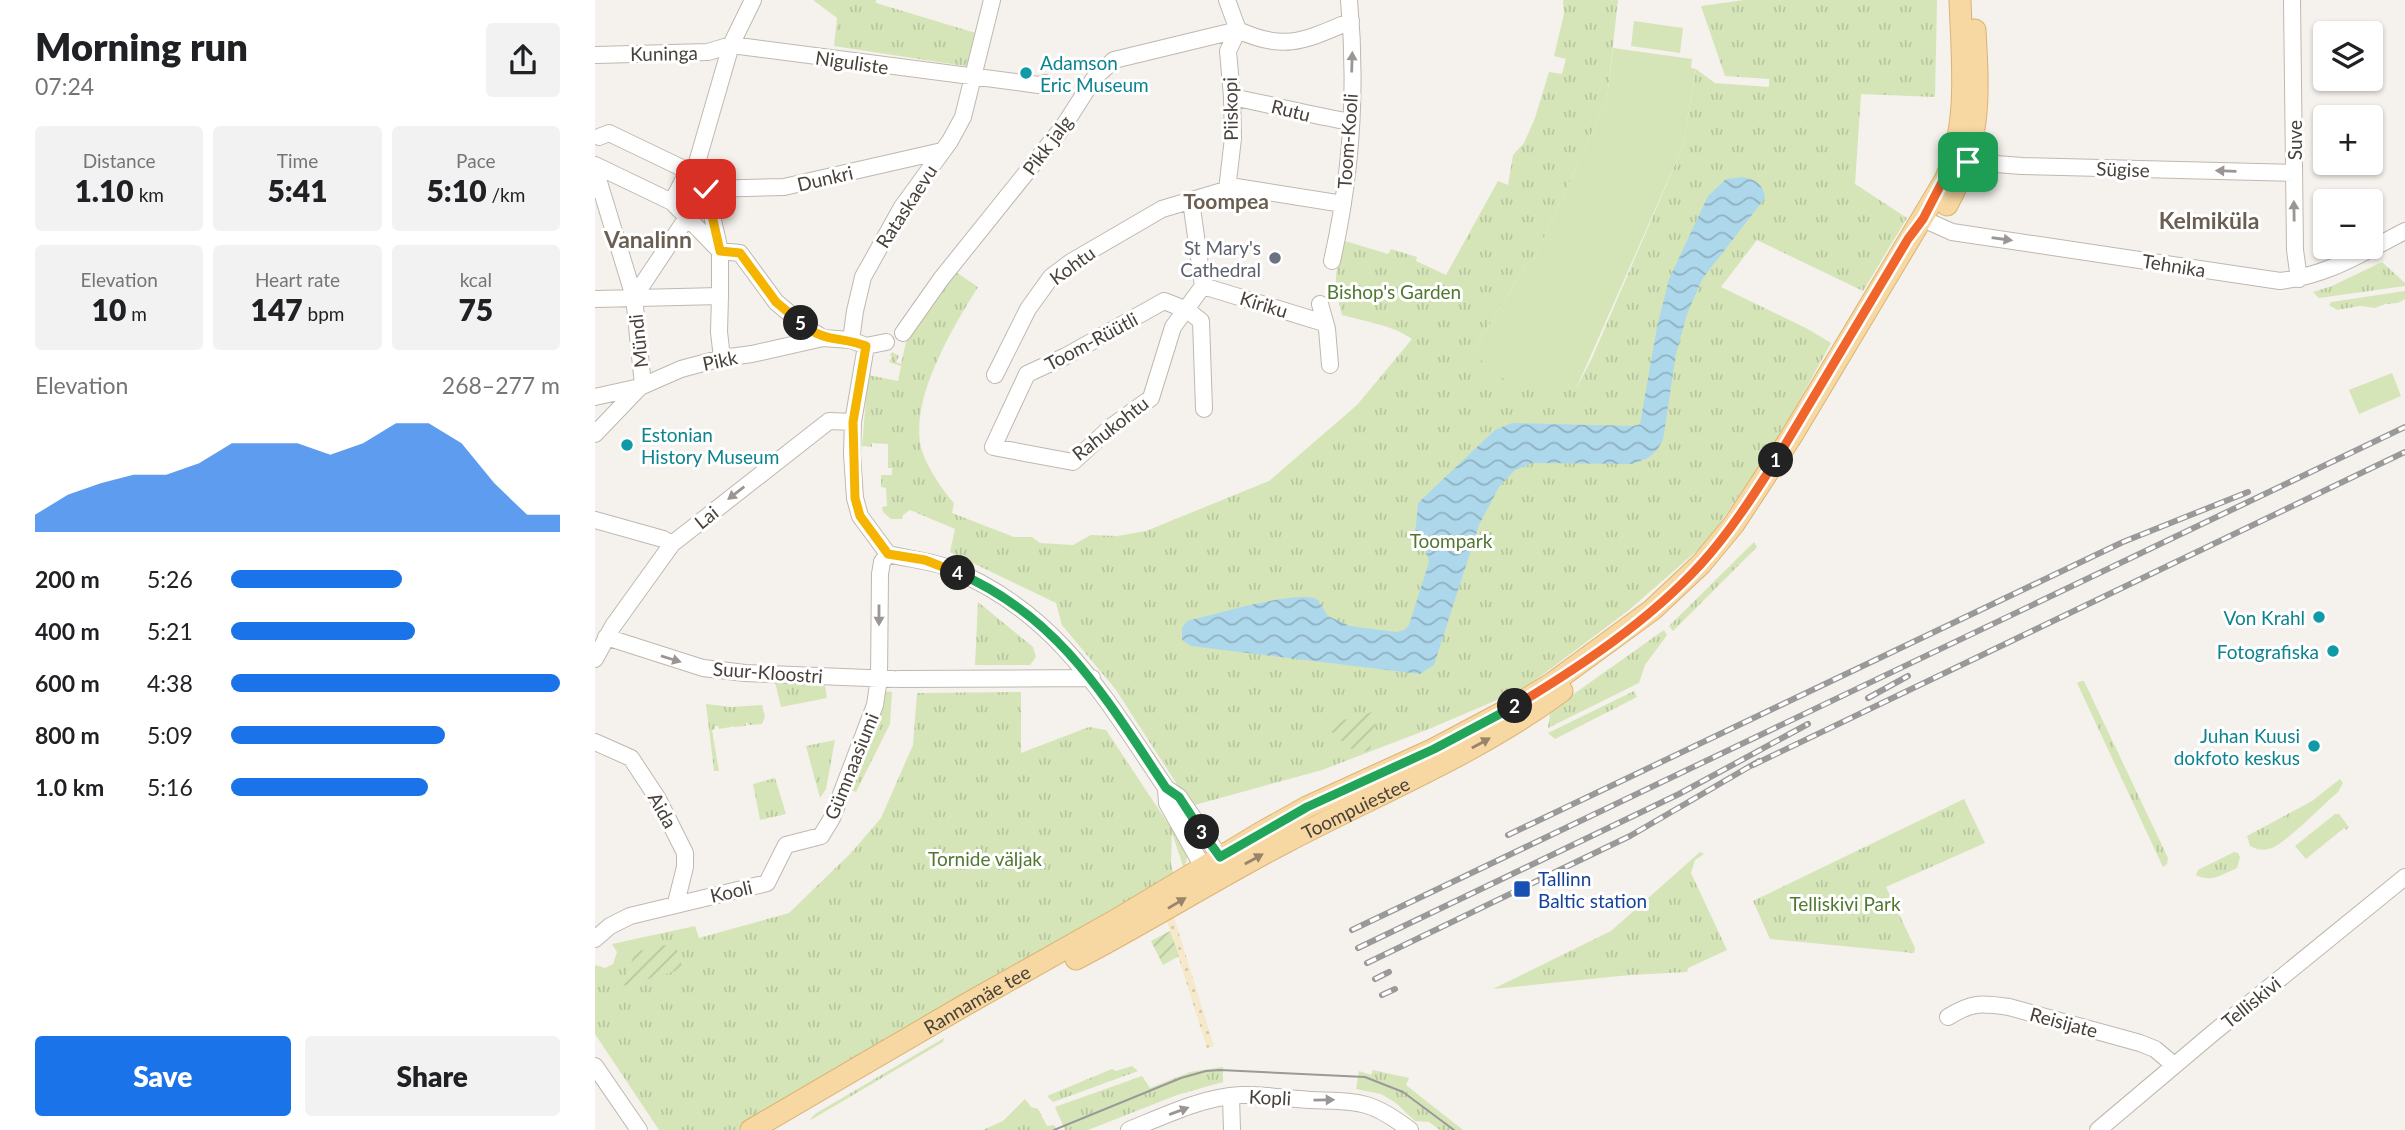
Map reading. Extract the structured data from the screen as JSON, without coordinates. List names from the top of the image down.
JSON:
{
  "streets": {
    "main road": ["Toompuiestee", "Rannamäe tee"],
    "street": [
      "Kuninga",
      "Niguliste",
      "Piiskopi",
      "Rutu",
      "Suve",
      "Toom-Kooli",
      "Pikk jalg",
      "Sügise",
      "Dunkri",
      "Rataskaevu",
      "Kohtu",
      "Tehnika",
      "Kiriku",
      "Mündi",
      "Toom-Rüütli",
      "Pikk",
      "Rahukohtu",
      "Lai",
      "Suur-Kloostri",
      "Gümnaasiumi",
      "Aida",
      "Kooli",
      "Telliskivi",
      "Reisijate",
      "Kopli"
    ]
  },
  "crossings": [
    ["Kuninga", "Niguliste"],
    ["Niguliste", "Rataskaevu"],
    ["Piiskopi", "Rutu"],
    ["Piiskopi", "Pikk jalg"],
    ["Piiskopi", "Kohtu"],
    ["Rutu", "Toom-Kooli"],
    ["Suve", "Sügise"],
    ["Suve", "Tehnika"],
    ["Toom-Kooli", "Kohtu"],
    ["Sügise", "Toompuiestee"],
    ["Dunkri", "Rataskaevu"],
    ["Rataskaevu", "Pikk"],
    ["Rataskaevu", "Lai"],
    ["Rataskaevu", "Gümnaasiumi"],
    ["Kohtu", "Toom-Rüütli"],
    ["Tehnika", "Toompuiestee"],
    ["Kiriku", "Rahukohtu"],
    ["Mündi", "Pikk"],
    ["Toom-Rüütli", "Rahukohtu"],
    ["Lai", "Suur-Kloostri"],
    ["Suur-Kloostri", "Gümnaasiumi"],
    ["Gümnaasiumi", "Kooli"],
    ["Toompuiestee", "Rannamäe tee"],
    ["Aida", "Kooli"],
    ["Telliskivi", "Reisijate"]
  ],
  "one_way": [
    "Suve",
    "Toom-Kooli",
    "Sügise",
    "Tehnika",
    "Lai",
    "Suur-Kloostri",
    "Kopli"
  ],
  "districts": ["Toompea", "Kelmiküla", "Vanalinn"],
  "parks": [
    "Bishop's Garden",
    "Toompark",
    "Tornide väljak",
    "Telliskivi Park"
  ],
  "places": {
    "other": [
      "Adamson Eric Museum",
      "St Mary's Cathedral",
      "Estonian History Museum",
      "Von Krahl",
      "Fotografiska",
      "Juhan Kuusi dokfoto keskus"
    ],
    "transit": ["Tallinn Baltic station"]
  },
  "page": {
    "heading": ["Morning run", "07:24"],
    "map_buttons": ["+", "−"],
    "stats": [
      ["Distance", "1.10 km"],
      ["Time", "5:41"],
      ["Pace", "5:10 /km"],
      ["Elevation", "10 m"],
      ["Heart rate", "147 bpm"],
      ["kcal", "75"]
    ],
    "pins": [
      "5",
      "1",
      "4",
      "2",
      "3"
    ],
    "chart": ["Elevation", "268–277 m"],
    "list": [
      {
        "name": "200 m",
        "note": "5:26"
      },
      {
        "name": "400 m",
        "note": "5:21"
      },
      {
        "name": "600 m",
        "note": "4:38"
      },
      {
        "name": "800 m",
        "note": "5:09"
      },
      {
        "name": "1.0 km",
        "note": "5:16"
      }
    ],
    "buttons": ["Save", "Share"]
  }
}
